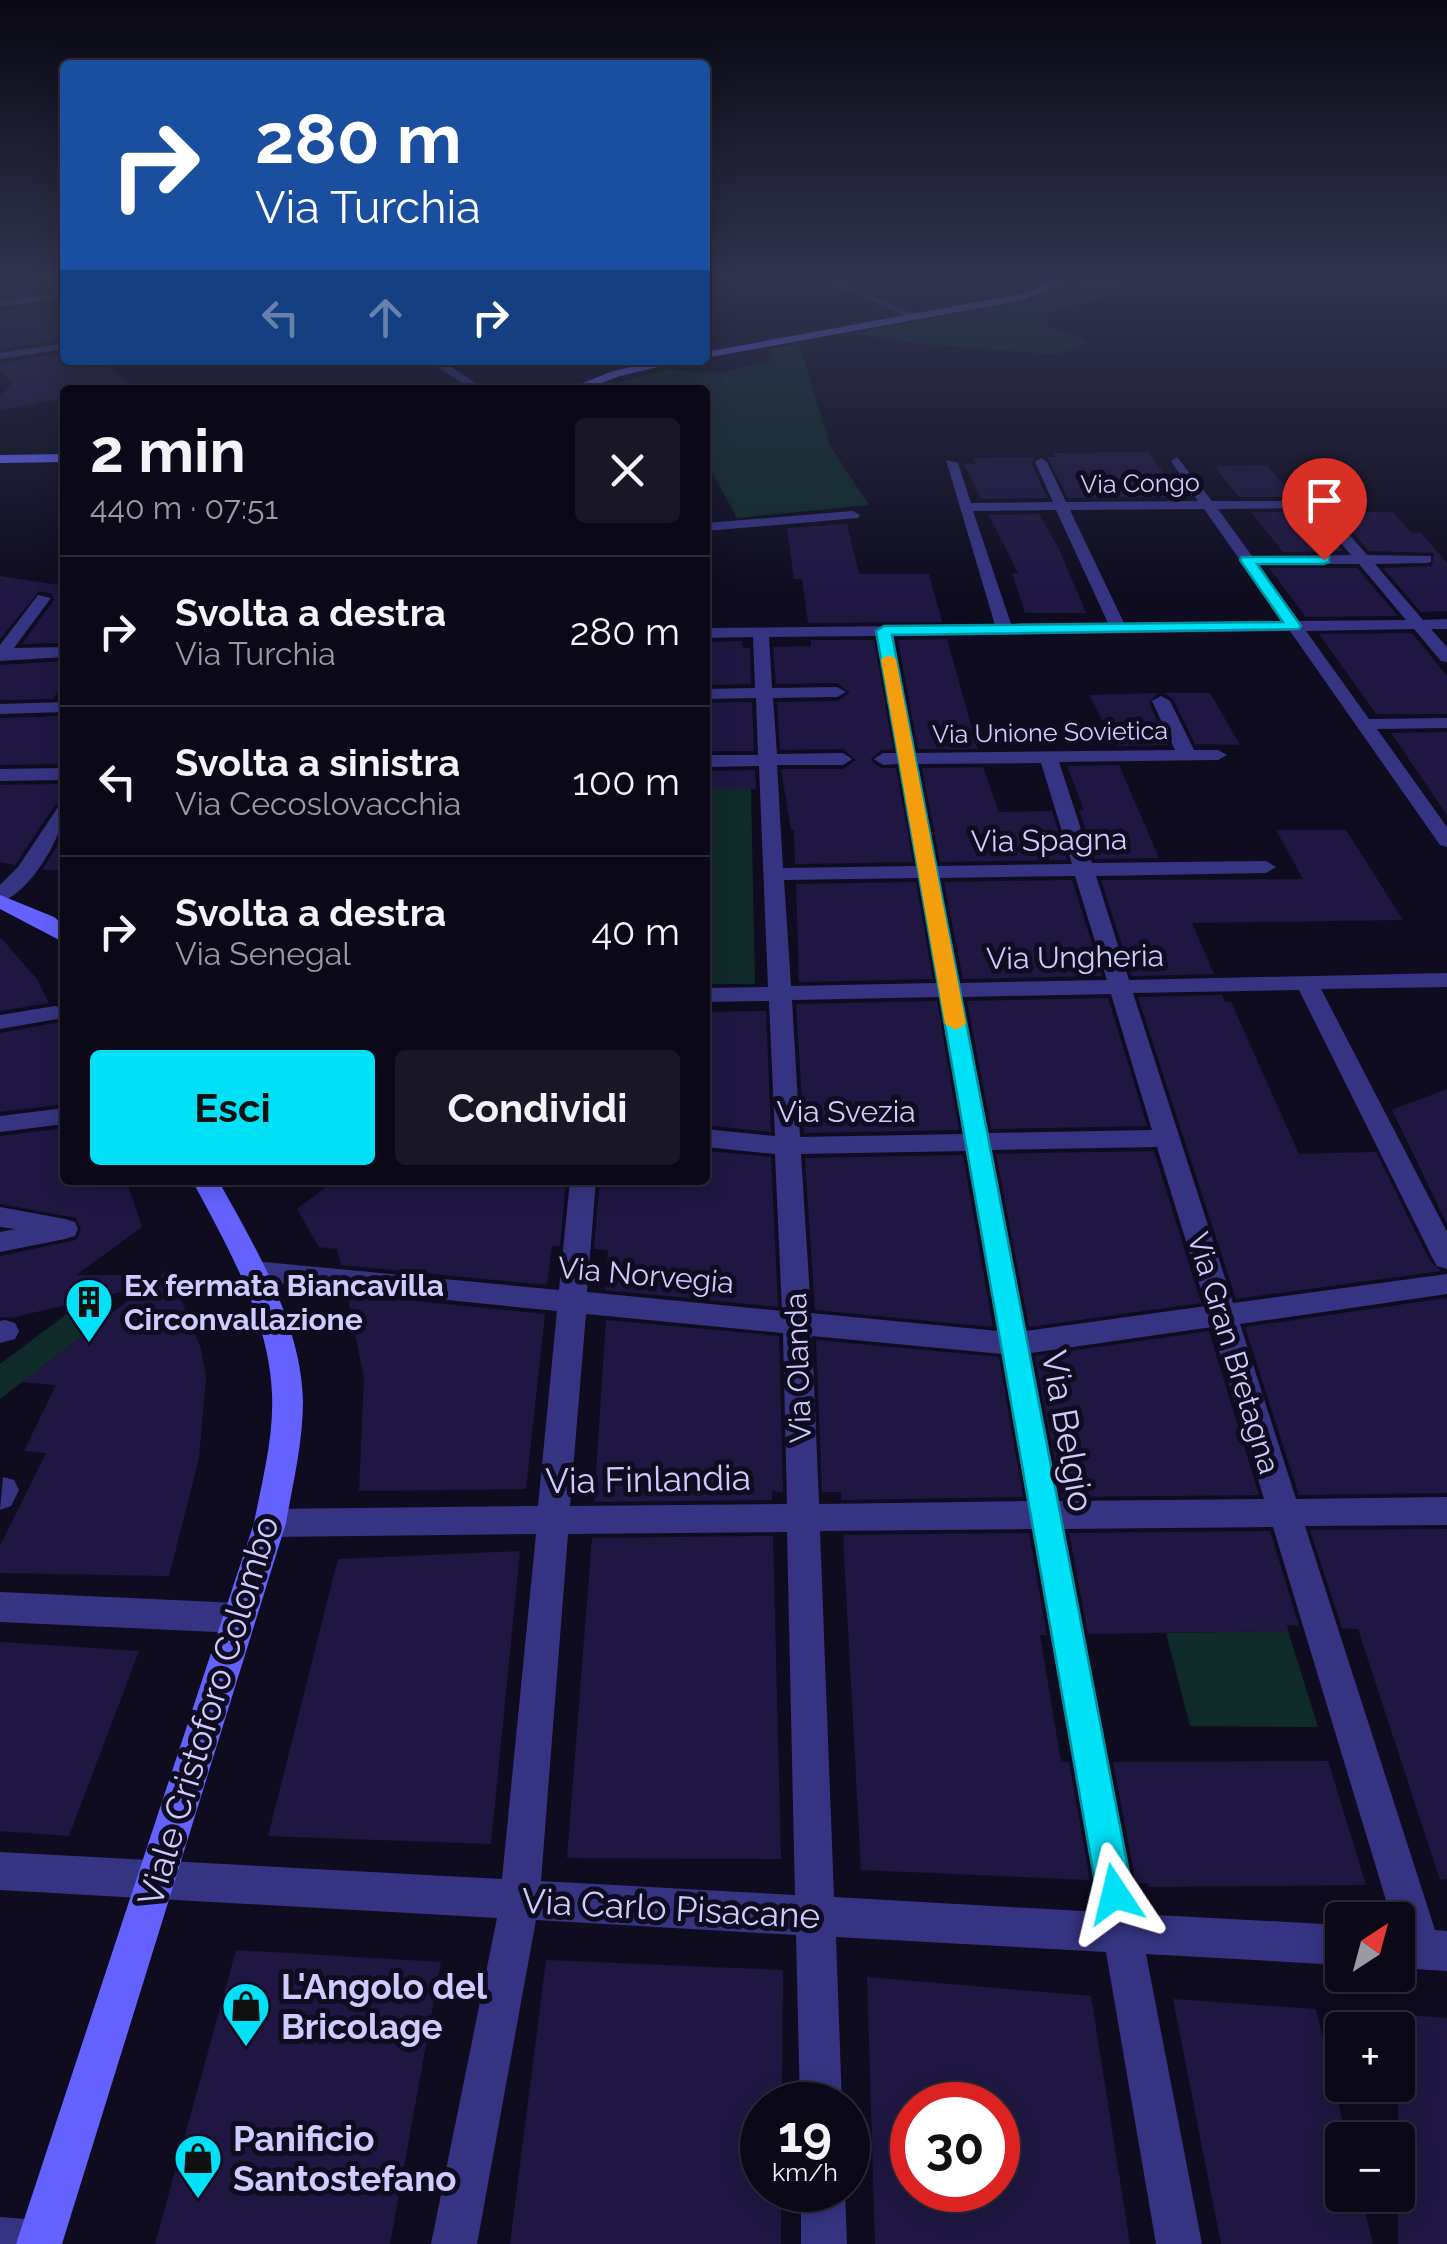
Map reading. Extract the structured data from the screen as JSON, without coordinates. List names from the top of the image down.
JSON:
{
  "streets": {
    "street": [
      "Via Congo",
      "Via Unione Sovietica",
      "Via Spagna",
      "Via Ungheria",
      "Via Svezia",
      "Via Norvegia",
      "Via Gran Bretagna",
      "Via Olanda",
      "Via Belgio",
      "Via Finlandia",
      "Viale Cristoforo Colombo",
      "Via Carlo Pisacane"
    ]
  },
  "crossings": [
    ["Via Unione Sovietica", "Via Gran Bretagna"],
    ["Via Unione Sovietica", "Via Belgio"],
    ["Via Spagna", "Via Gran Bretagna"],
    ["Via Spagna", "Via Olanda"],
    ["Via Spagna", "Via Belgio"],
    ["Via Ungheria", "Via Gran Bretagna"],
    ["Via Ungheria", "Via Olanda"],
    ["Via Ungheria", "Via Belgio"],
    ["Via Svezia", "Via Gran Bretagna"],
    ["Via Svezia", "Via Olanda"],
    ["Via Svezia", "Via Belgio"],
    ["Via Norvegia", "Via Gran Bretagna"],
    ["Via Norvegia", "Via Olanda"],
    ["Via Norvegia", "Via Belgio"],
    ["Via Norvegia", "Viale Cristoforo Colombo"],
    ["Via Gran Bretagna", "Via Finlandia"],
    ["Via Olanda", "Via Finlandia"],
    ["Via Olanda", "Via Carlo Pisacane"],
    ["Via Belgio", "Via Finlandia"],
    ["Via Belgio", "Via Carlo Pisacane"],
    ["Via Finlandia", "Viale Cristoforo Colombo"],
    ["Viale Cristoforo Colombo", "Via Carlo Pisacane"]
  ],
  "places": {
    "building": ["Ex fermata Biancavilla Circonvallazione"],
    "shop": ["L'Angolo del Bricolage", "Panificio Santostefano"]
  },
  "north": "top right",
  "page": {
    "turn": ["280 m", "Via Turchia"],
    "heading": ["2 min", "440 m · 07:51"],
    "list": [
      {
        "name": "Svolta a destra",
        "note": "Via Turchia",
        "value": "280 m"
      },
      {
        "name": "Svolta a sinistra",
        "note": "Via Cecoslovacchia",
        "value": "100 m"
      },
      {
        "name": "Svolta a destra",
        "note": "Via Senegal",
        "value": "40 m"
      }
    ],
    "buttons": ["Esci", "Condividi"],
    "map_buttons": ["+", "−"],
    "speed": "19 km/h",
    "limit": "30"
  }
}
